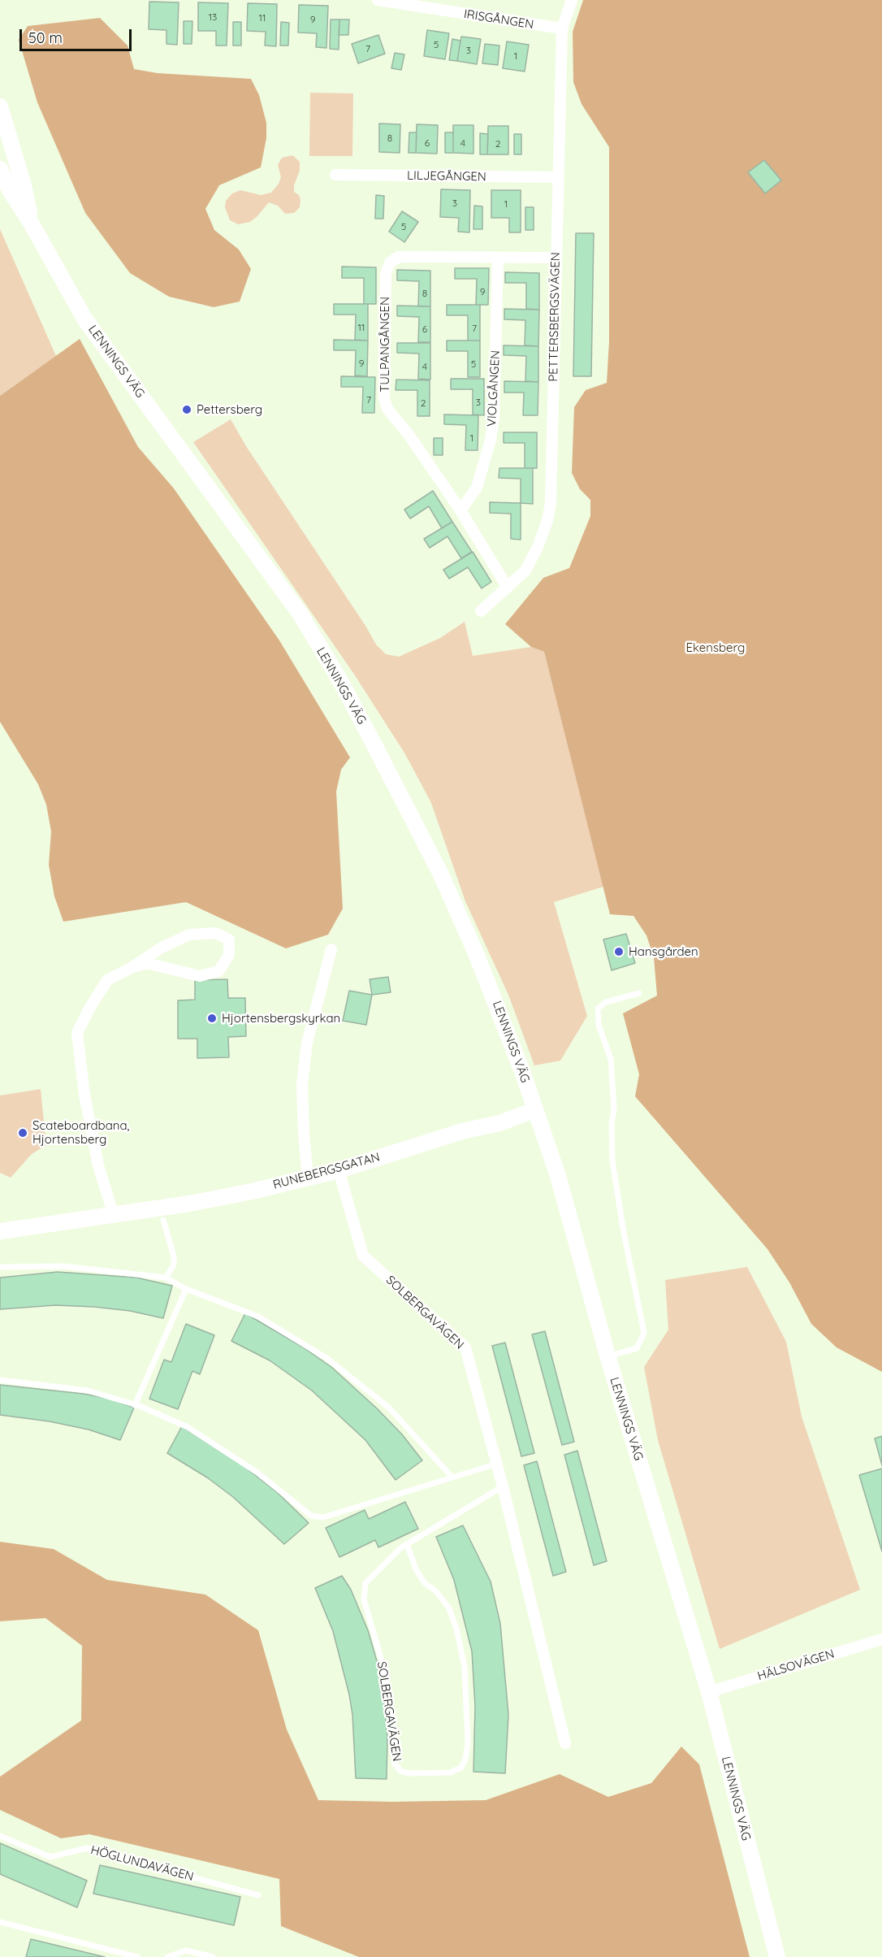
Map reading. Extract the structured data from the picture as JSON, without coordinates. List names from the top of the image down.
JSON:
{
  "streets": {
    "main road": ["LENNINGS VÄG", "RUNEBERGSGATAN"],
    "street": [
      "IRISGÅNGEN",
      "LILJEGÅNGEN",
      "PETTERSBERGSVÄGEN",
      "TULPANGÅNGEN",
      "VIOLGÅNGEN",
      "SOLBERGAVÄGEN",
      "HÄLSOVÄGEN"
    ],
    "lane": ["HÖGLUNDAVÄGEN"]
  },
  "crossings": [
    ["IRISGÅNGEN", "PETTERSBERGSVÄGEN"],
    ["LILJEGÅNGEN", "PETTERSBERGSVÄGEN"],
    ["PETTERSBERGSVÄGEN", "TULPANGÅNGEN"],
    ["TULPANGÅNGEN", "VIOLGÅNGEN"],
    ["LENNINGS VÄG", "RUNEBERGSGATAN"],
    ["LENNINGS VÄG", "HÄLSOVÄGEN"],
    ["RUNEBERGSGATAN", "SOLBERGAVÄGEN"]
  ],
  "parks": ["Ekensberg"],
  "places": [
    "Pettersberg",
    "Hansgården",
    "Hjortensbergskyrkan",
    "Scateboardbana, Hjortensberg"
  ],
  "house_numbers": [
    "13",
    "11",
    "9",
    "5",
    "7",
    "3",
    "1",
    "8",
    "6",
    "4",
    "2",
    "3",
    "1",
    "5",
    "9",
    "8",
    "11",
    "7",
    "6",
    "9",
    "5",
    "4",
    "7",
    "3",
    "2",
    "1"
  ],
  "scale_bar": "50 m"
}
